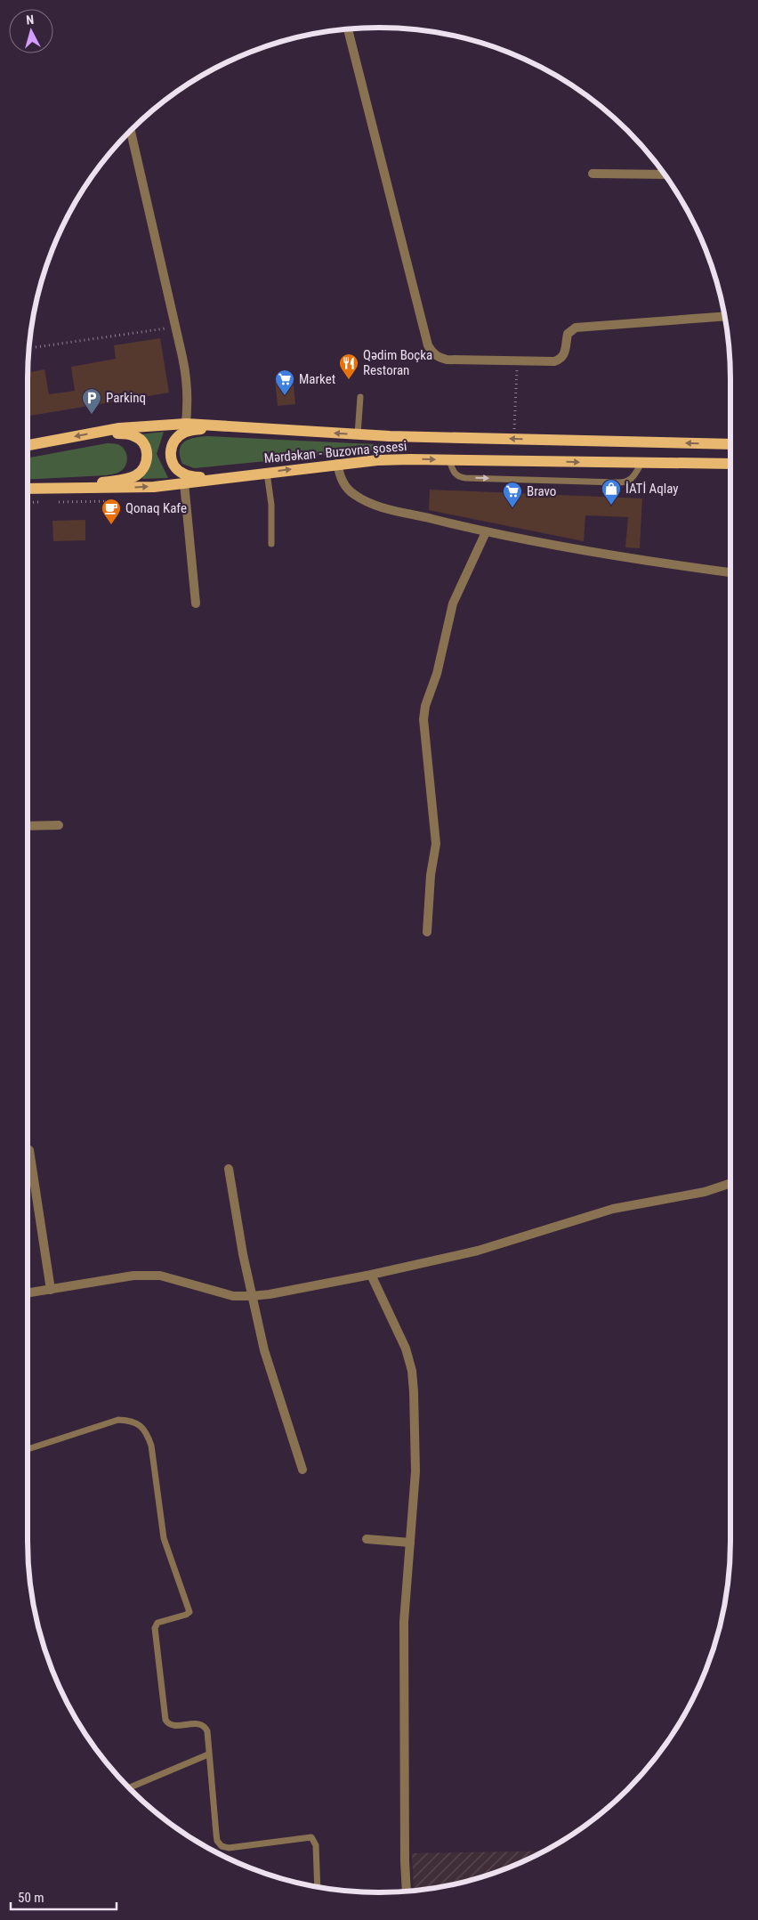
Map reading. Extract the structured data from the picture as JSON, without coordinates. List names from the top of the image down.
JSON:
{
  "streets": {
    "main road": ["Mərdəkan - Buzovna şosesi"]
  },
  "places": {
    "restaurant": ["Qədim Boçka Restoran"],
    "supermarket": ["Market", "Bravo"],
    "parking": ["Parkinq"],
    "shop": ["İATİ Aqlay"],
    "cafe": ["Qonaq Kafe"]
  },
  "scale_bar": "50 m",
  "north": "top"
}
